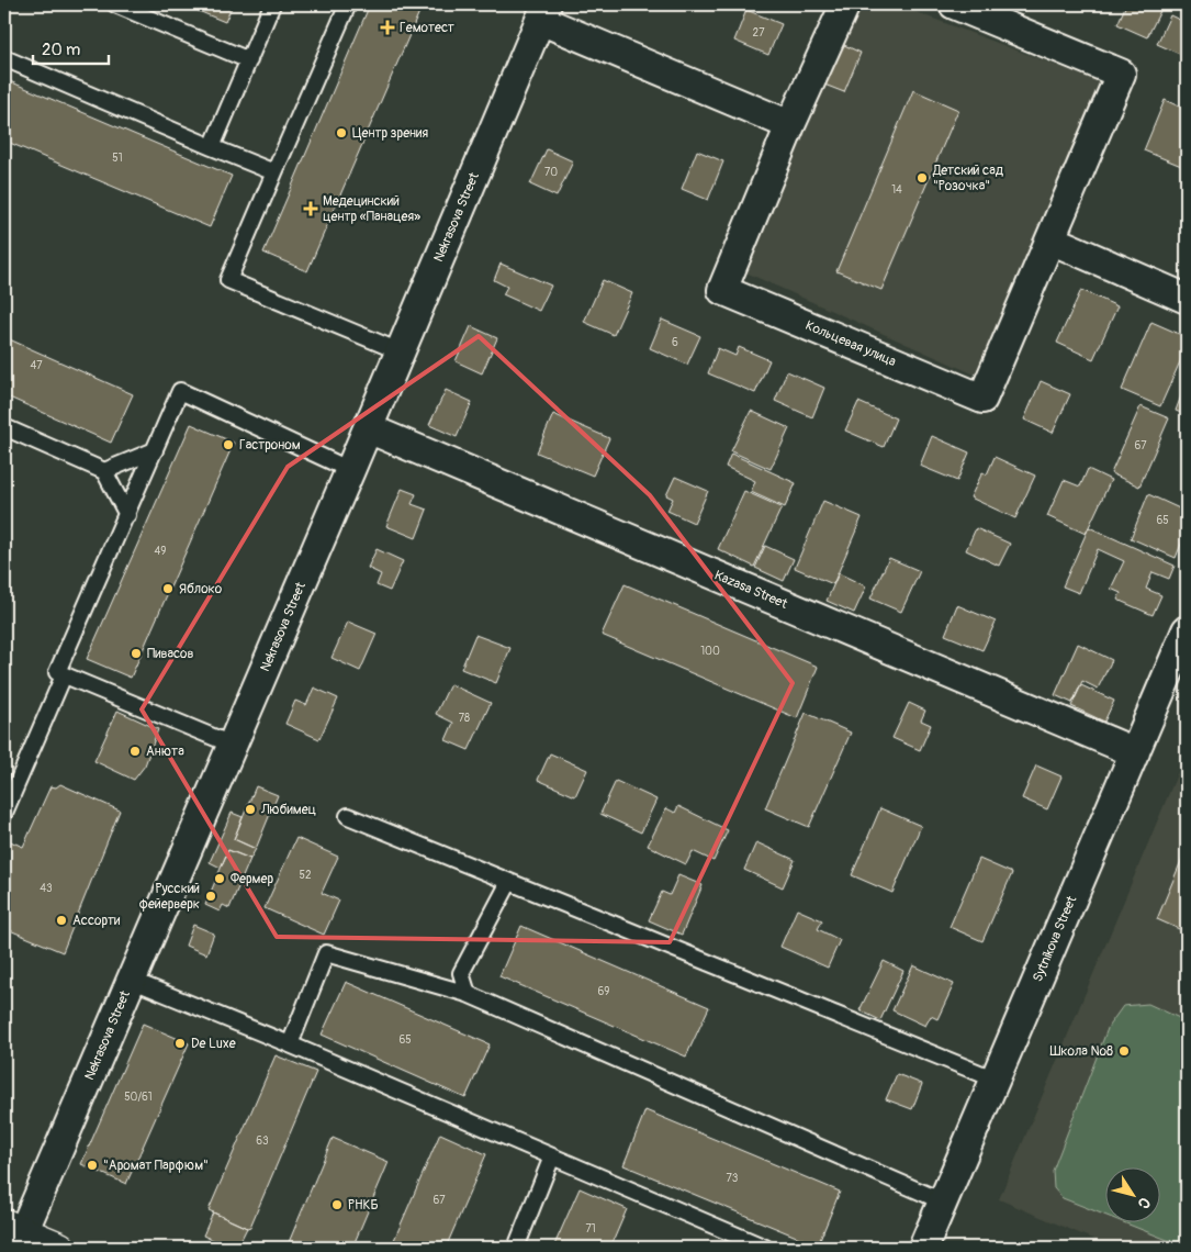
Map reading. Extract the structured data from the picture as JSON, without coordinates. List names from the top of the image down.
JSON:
{
  "streets": {
    "street": [
      "Nekrasova Street",
      "Кольцевая улица",
      "Kazasa Street",
      "Sytnikova Street"
    ]
  },
  "crossings": [
    ["Nekrasova Street", "Kazasa Street"],
    ["Kazasa Street", "Sytnikova Street"]
  ],
  "places": {
    "health": ["Гемотест", "Медецинский центр «Панацея»"],
    "other": [
      "Центр зрения",
      "Детский сад \"Розочка\"",
      "Гастроном",
      "Яблоко",
      "Пивасов",
      "Анюта",
      "Любимец",
      "Фермер",
      "Русский фейерверк",
      "Ассорти",
      "De Luxe",
      "Школа №8",
      "\"Аромат Парфюм\"",
      "РНКБ"
    ]
  },
  "house_numbers": [
    "27",
    "51",
    "70",
    "14",
    "6",
    "47",
    "67",
    "65",
    "49",
    "100",
    "78",
    "52",
    "43",
    "69",
    "65",
    "50/61",
    "63",
    "73",
    "67",
    "71"
  ],
  "scale_bar": "20 m",
  "north": "bottom right"
}
